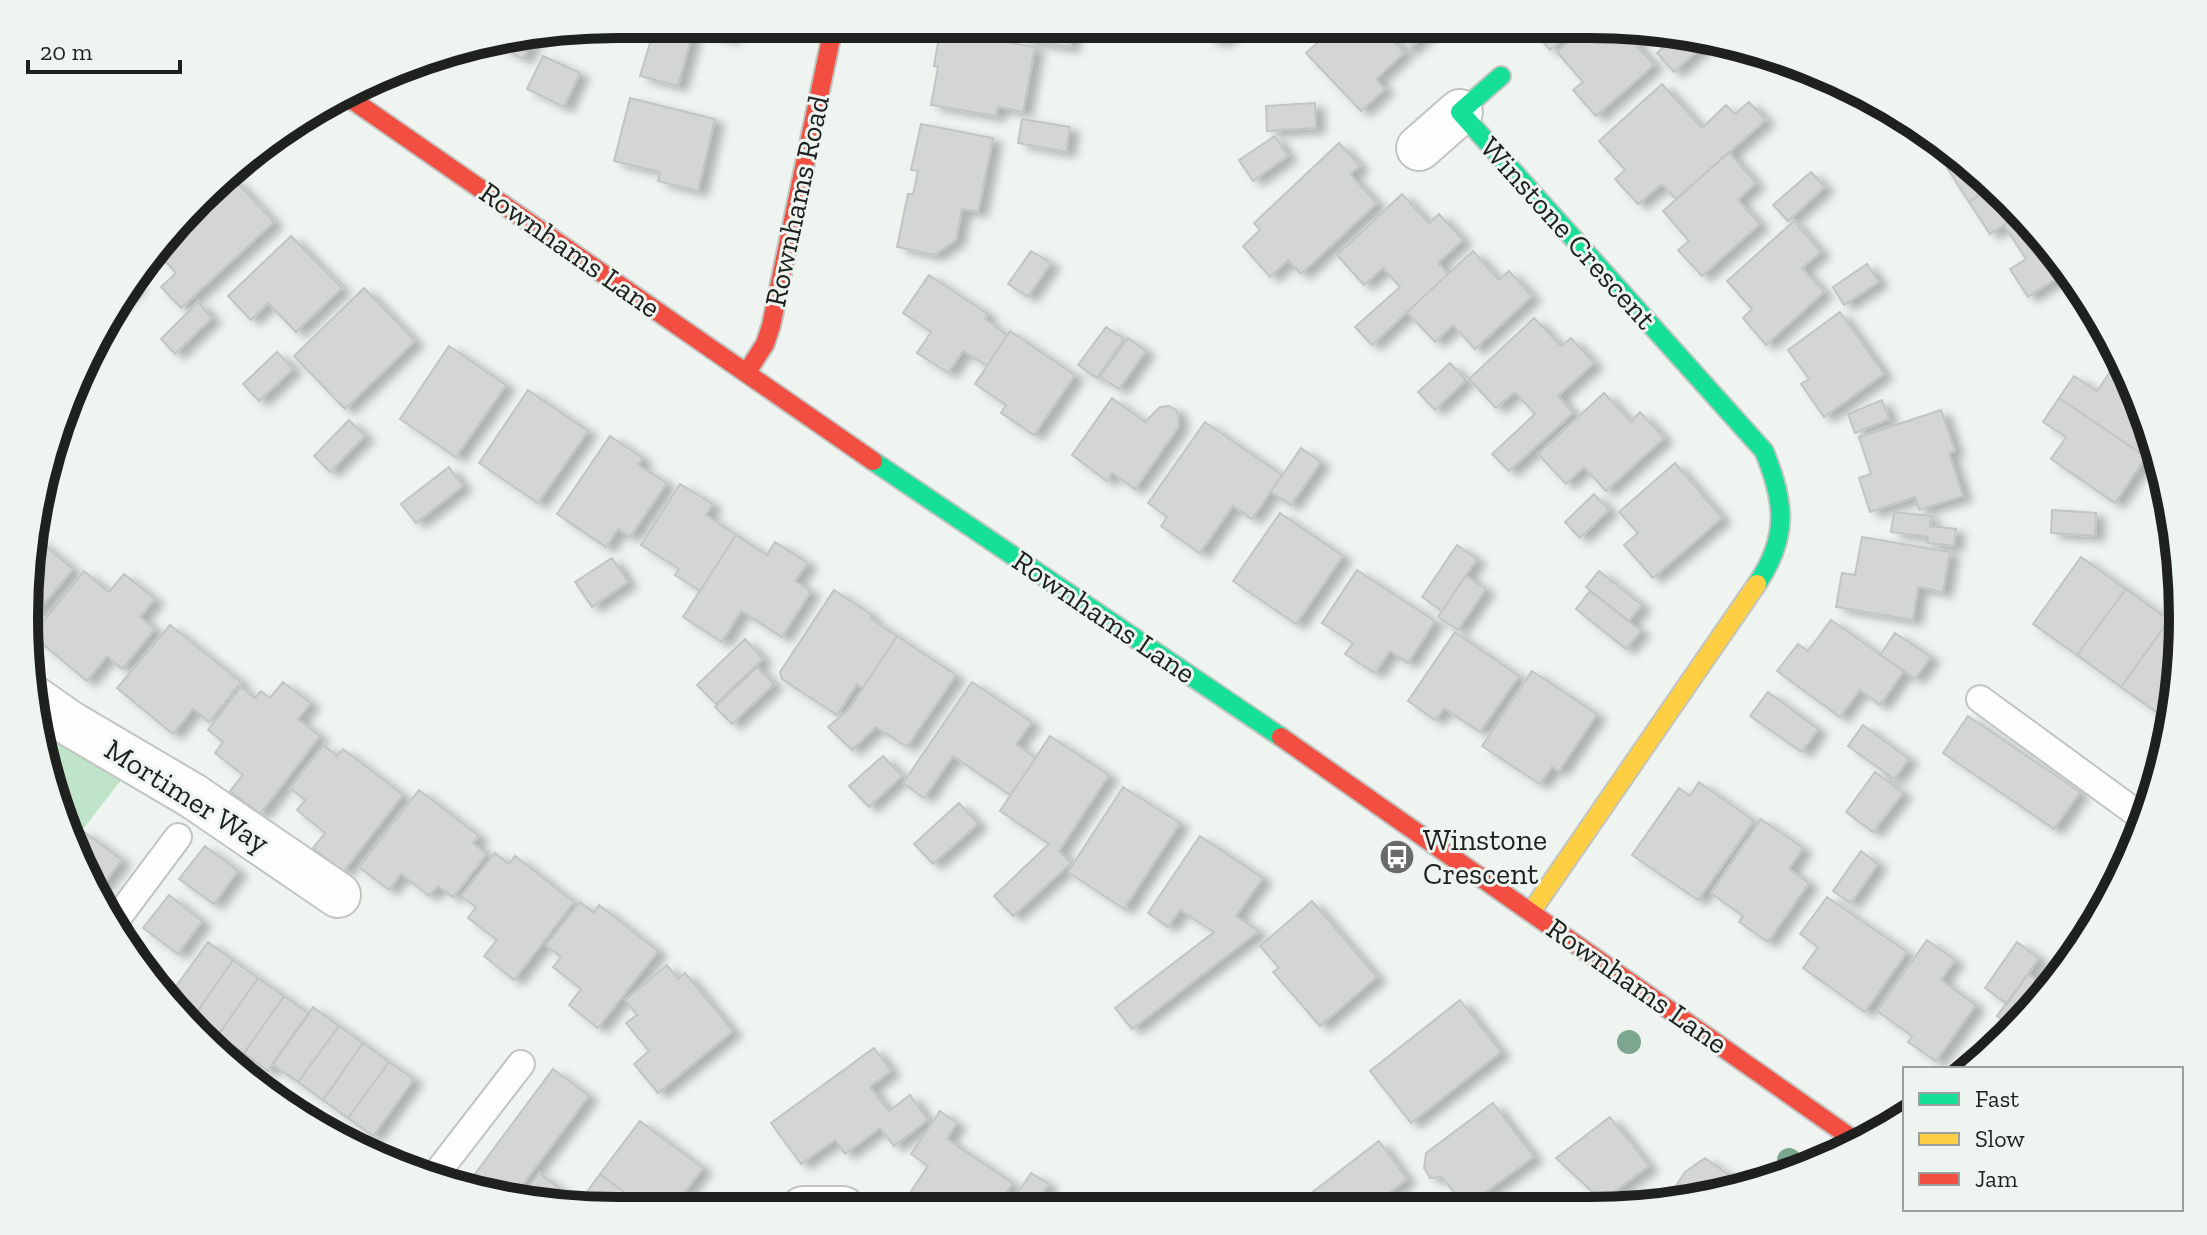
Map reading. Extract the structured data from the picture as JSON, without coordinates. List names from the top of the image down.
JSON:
{
  "streets": {
    "street": [
      "Rownhams Road",
      "Winstone Crescent",
      "Rownhams Lane",
      "Mortimer Way"
    ]
  },
  "crossings": [
    ["Rownhams Road", "Rownhams Lane"],
    ["Winstone Crescent", "Rownhams Lane"]
  ],
  "places": {
    "bus stop": ["Winstone Crescent"]
  },
  "legend": ["Fast", "Slow", "Jam"],
  "scale_bar": "20 m"
}
